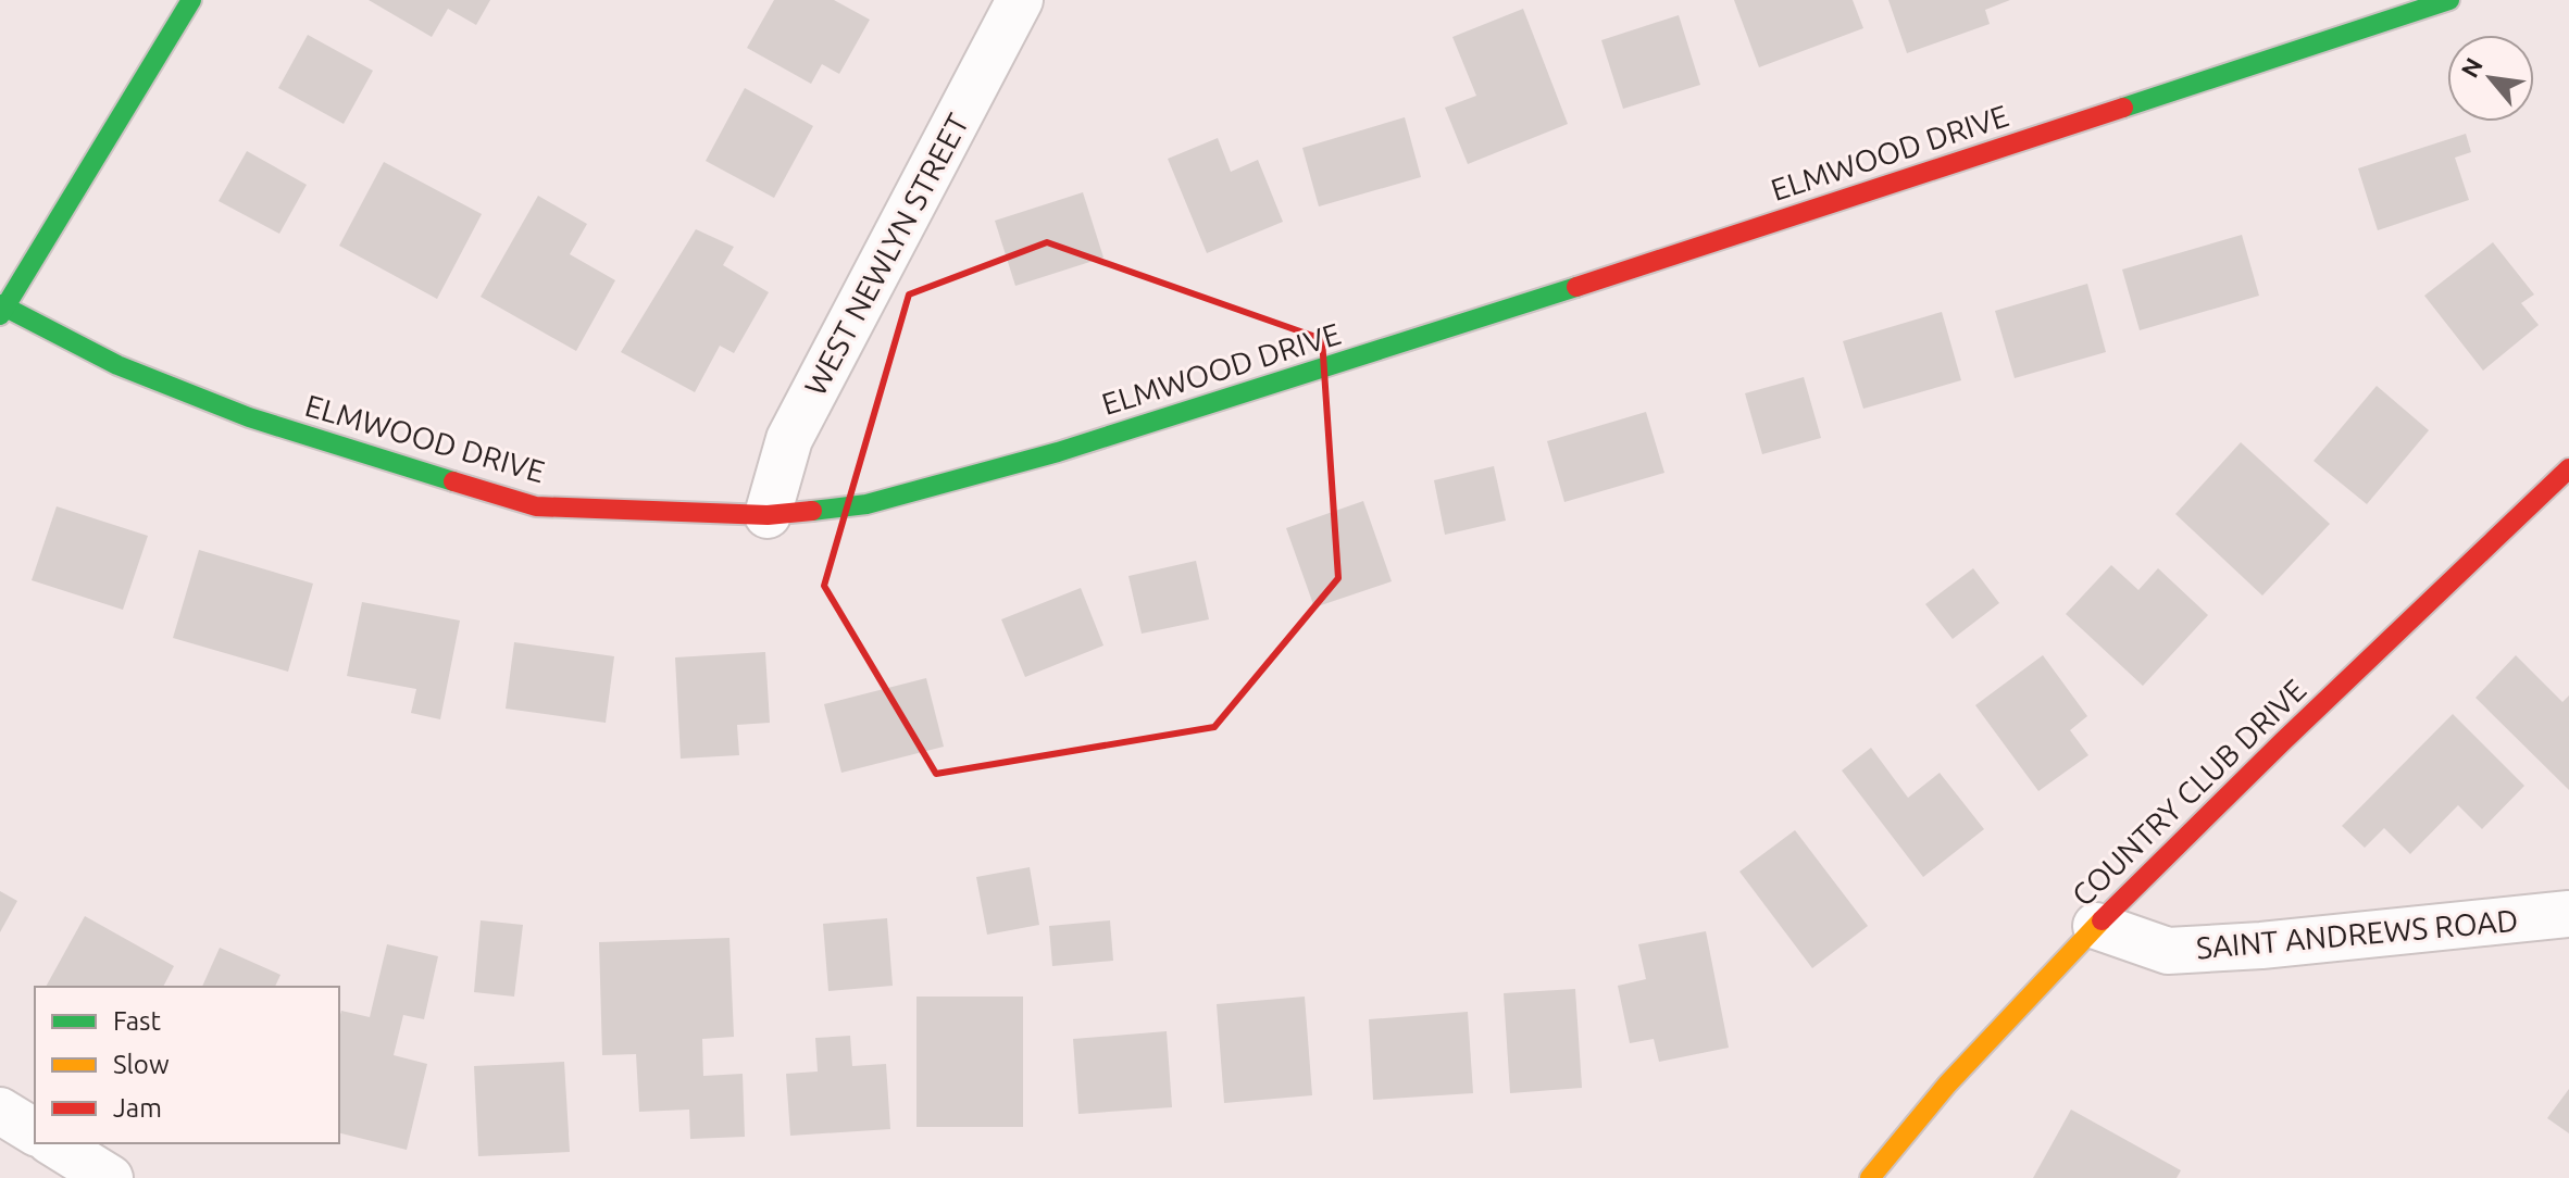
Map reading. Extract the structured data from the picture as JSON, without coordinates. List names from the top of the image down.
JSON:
{
  "streets": {
    "street": [
      "ELMWOOD DRIVE",
      "WEST NEWLYN STREET",
      "COUNTRY CLUB DRIVE",
      "SAINT ANDREWS ROAD"
    ]
  },
  "crossings": [
    ["ELMWOOD DRIVE", "WEST NEWLYN STREET"],
    ["COUNTRY CLUB DRIVE", "SAINT ANDREWS ROAD"]
  ],
  "legend": ["Fast", "Slow", "Jam"],
  "north": "top left"
}
